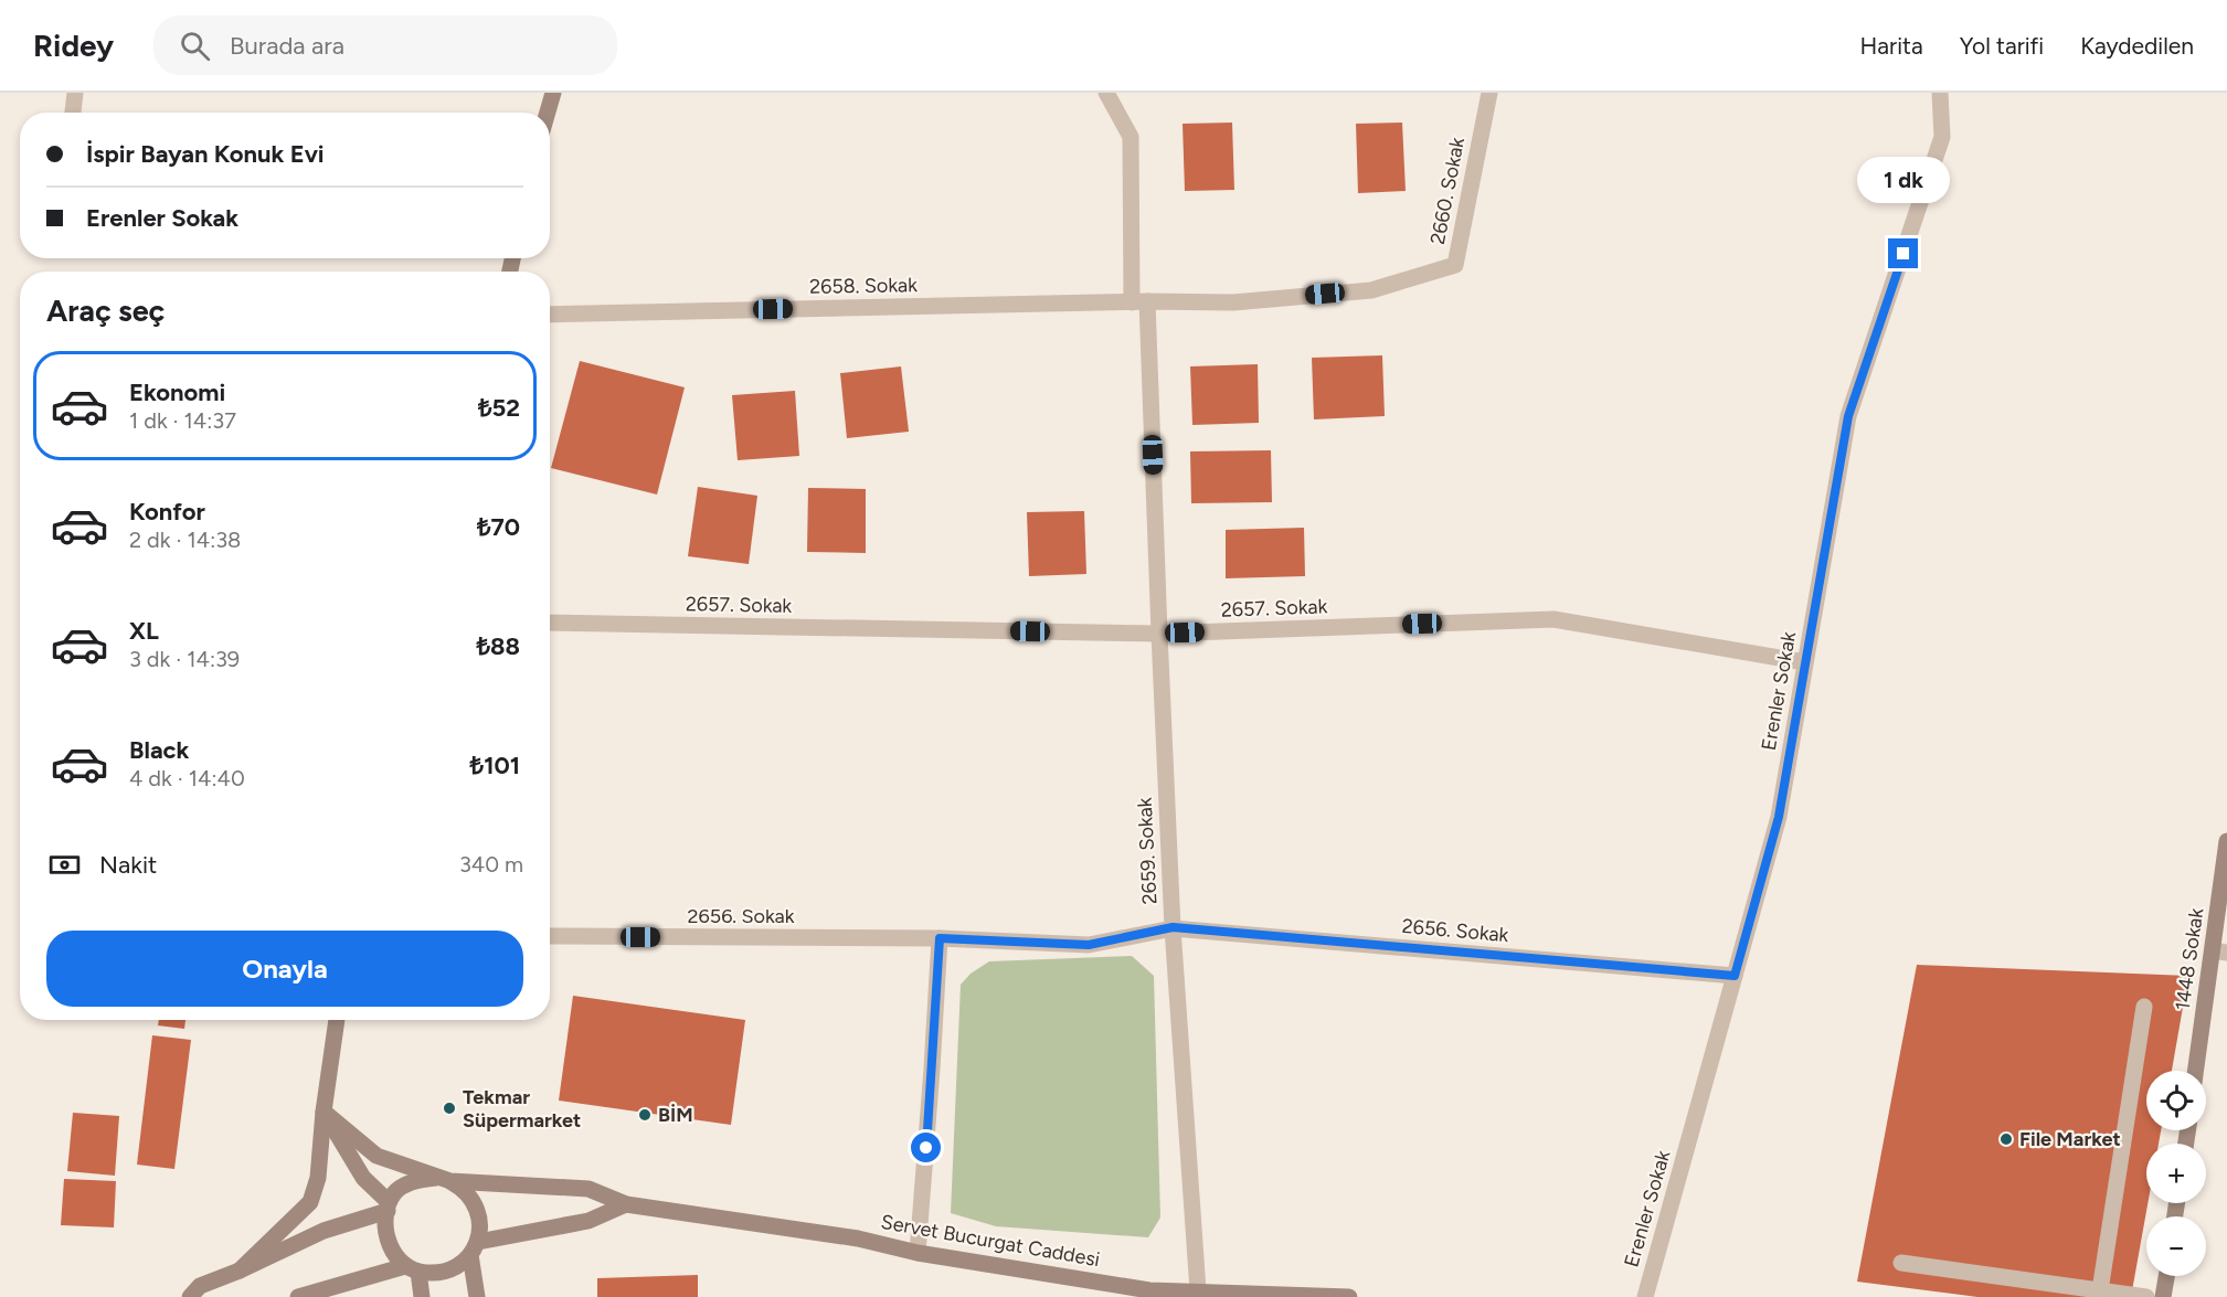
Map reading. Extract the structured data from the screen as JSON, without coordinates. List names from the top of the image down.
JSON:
{
  "streets": {
    "main road": ["1448 Sokak", "Servet Bucurgat Caddesi"],
    "street": [
      "2660. Sokak",
      "2658. Sokak",
      "2657. Sokak",
      "Erenler Sokak",
      "2659. Sokak",
      "2656. Sokak"
    ]
  },
  "crossings": [
    ["2660. Sokak", "2658. Sokak"],
    ["2660. Sokak", "2659. Sokak"],
    ["2658. Sokak", "2659. Sokak"],
    ["2657. Sokak", "Erenler Sokak"],
    ["2657. Sokak", "2659. Sokak"],
    ["Erenler Sokak", "2656. Sokak"],
    ["2659. Sokak", "2656. Sokak"]
  ],
  "places": ["Tekmar Süpermarket", "BİM", "File Market"],
  "page": {
    "header": "Ridey",
    "search": "Burada ara",
    "nav": ["Harita", "Yol tarifi", "Kaydedilen"],
    "banner": ["İspir Bayan Konuk Evi", "Erenler Sokak"],
    "bubble": "1 dk",
    "heading": "Araç seç",
    "list": [
      {
        "name": "Ekonomi",
        "note": "1 dk · 14:37",
        "value": "₺52"
      },
      {
        "name": "Konfor",
        "note": "2 dk · 14:38",
        "value": "₺70"
      },
      {
        "name": "XL",
        "note": "3 dk · 14:39",
        "value": "₺88"
      },
      {
        "name": "Black",
        "note": "4 dk · 14:40",
        "value": "₺101"
      }
    ],
    "pay": ["Nakit", "340 m"],
    "buttons": "Onayla",
    "map_buttons": ["+", "−"]
  }
}
